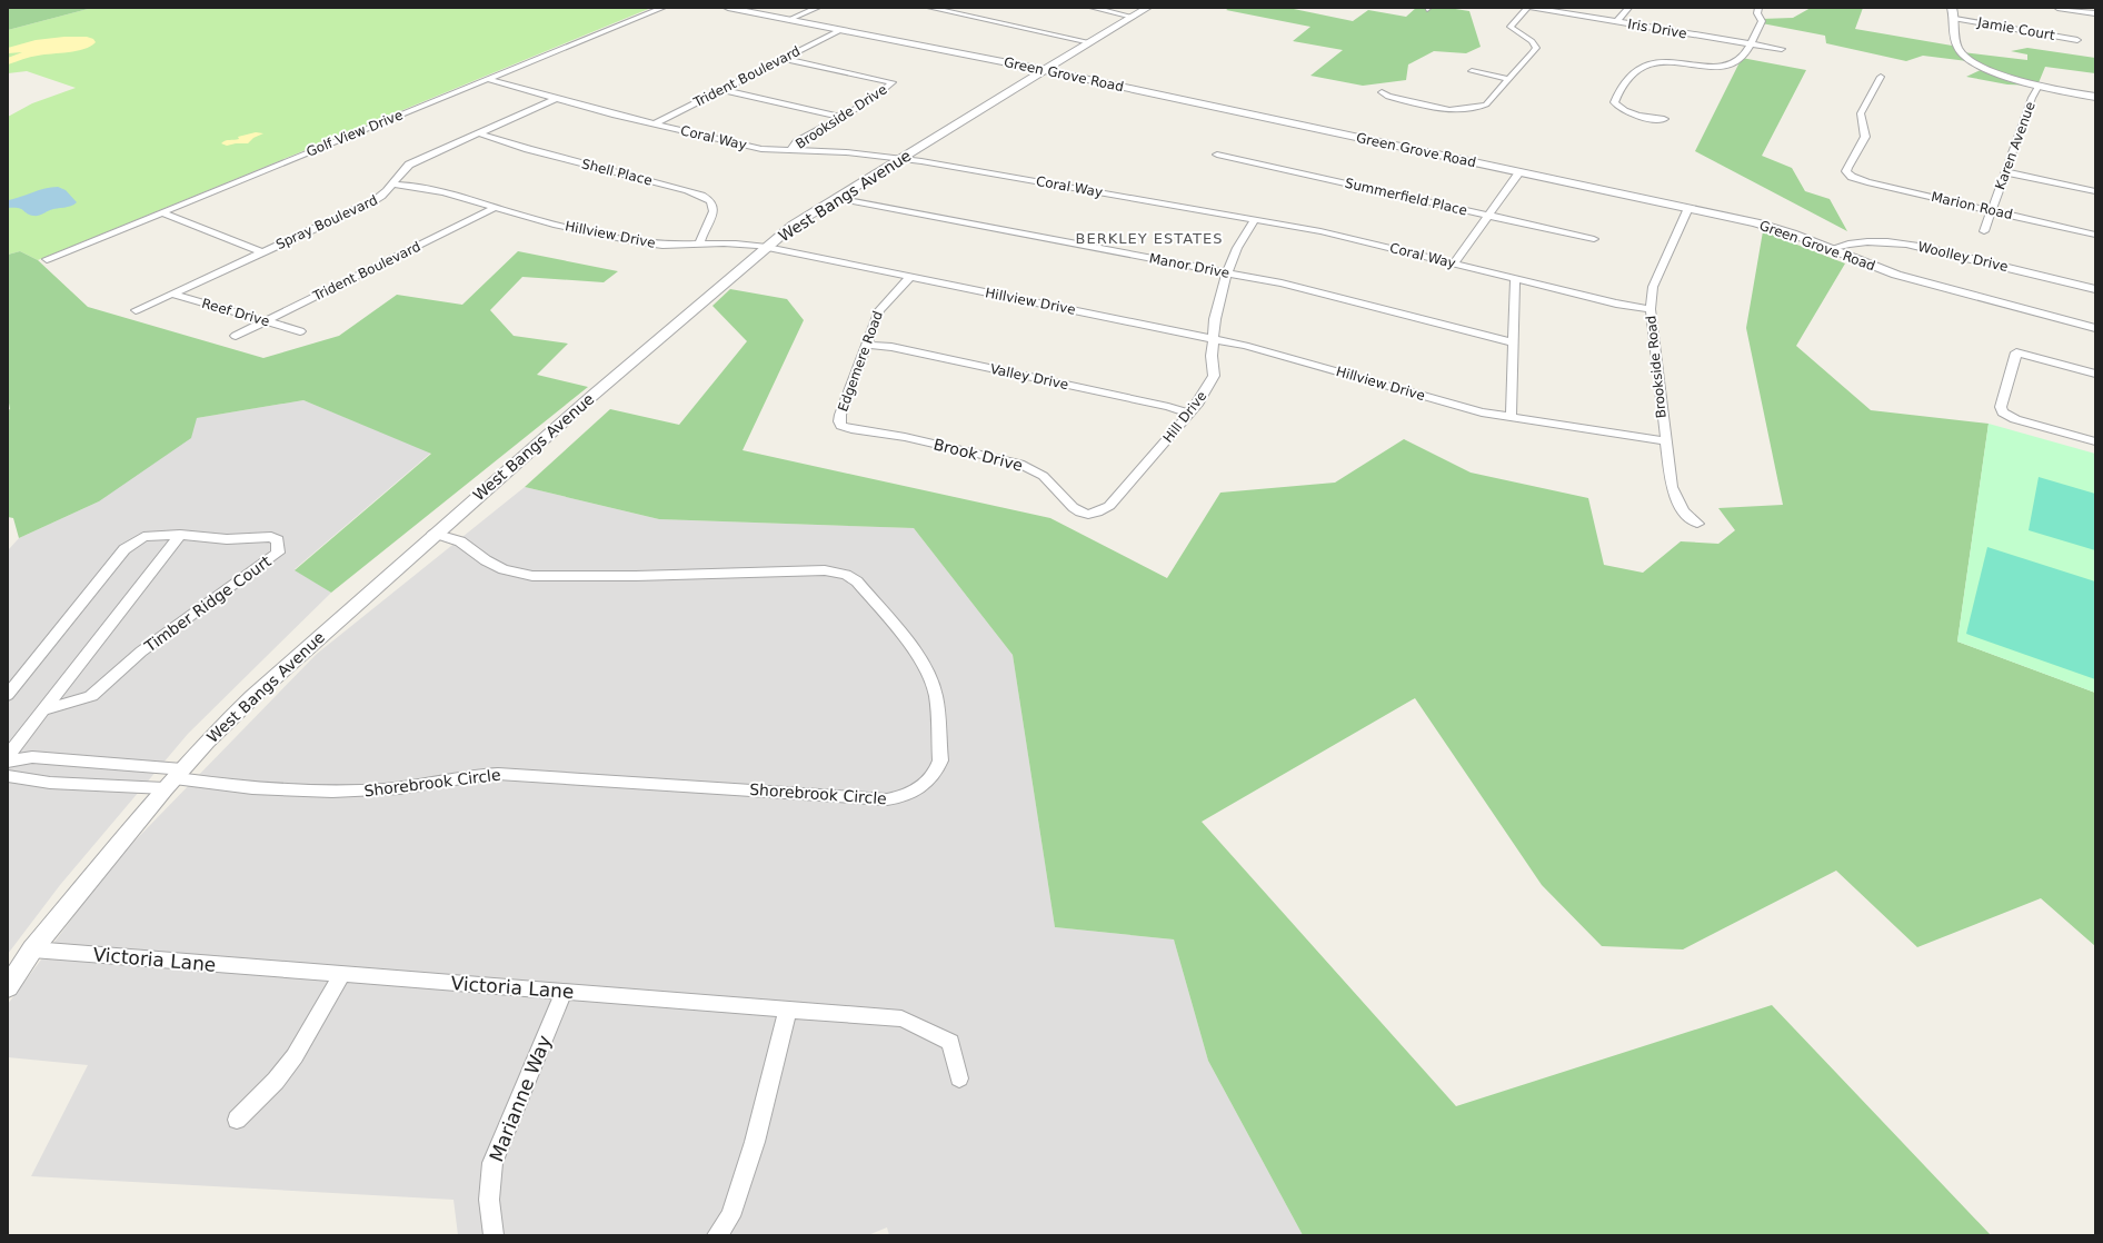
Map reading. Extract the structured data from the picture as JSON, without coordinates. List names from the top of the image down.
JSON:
{
  "streets": {
    "street": [
      "Iris Drive",
      "Jamie Court",
      "Green Grove Road",
      "Trident Boulevard",
      "Brookside Drive",
      "Golf View Drive",
      "Coral Way",
      "Karen Avenue",
      "Shell Place",
      "West Bangs Avenue",
      "Summerfield Place",
      "Marion Road",
      "Spray Boulevard",
      "Hillview Drive",
      "Woolley Drive",
      "Manor Drive",
      "Reef Drive",
      "Edgemere Road",
      "Brookside Road",
      "Valley Drive",
      "Hill Drive",
      "Brook Drive",
      "Timber Ridge Court",
      "Shorebrook Circle",
      "Victoria Lane",
      "Marianne Way"
    ]
  },
  "crossings": [
    ["Green Grove Road", "Trident Boulevard"],
    ["Green Grove Road", "West Bangs Avenue"],
    ["Green Grove Road", "Woolley Drive"],
    ["Green Grove Road", "Brookside Road"],
    ["Trident Boulevard", "Brookside Drive"],
    ["Trident Boulevard", "Coral Way"],
    ["Trident Boulevard", "Hillview Drive"],
    ["Trident Boulevard", "Reef Drive"],
    ["Brookside Drive", "Coral Way"],
    ["Golf View Drive", "Coral Way"],
    ["Coral Way", "West Bangs Avenue"],
    ["Coral Way", "Spray Boulevard"],
    ["Coral Way", "Brookside Road"],
    ["Coral Way", "Hill Drive"],
    ["Karen Avenue", "Marion Road"],
    ["Shell Place", "Spray Boulevard"],
    ["Shell Place", "Hillview Drive"],
    ["West Bangs Avenue", "Hillview Drive"],
    ["West Bangs Avenue", "Manor Drive"],
    ["West Bangs Avenue", "Shorebrook Circle"],
    ["West Bangs Avenue", "Victoria Lane"],
    ["Spray Boulevard", "Hillview Drive"],
    ["Spray Boulevard", "Reef Drive"],
    ["Hillview Drive", "Edgemere Road"],
    ["Hillview Drive", "Brookside Road"],
    ["Hillview Drive", "Hill Drive"],
    ["Manor Drive", "Hill Drive"],
    ["Edgemere Road", "Valley Drive"],
    ["Edgemere Road", "Brook Drive"],
    ["Valley Drive", "Hill Drive"],
    ["Hill Drive", "Brook Drive"],
    ["Victoria Lane", "Marianne Way"]
  ],
  "districts": ["BERKLEY ESTATES"]
}
